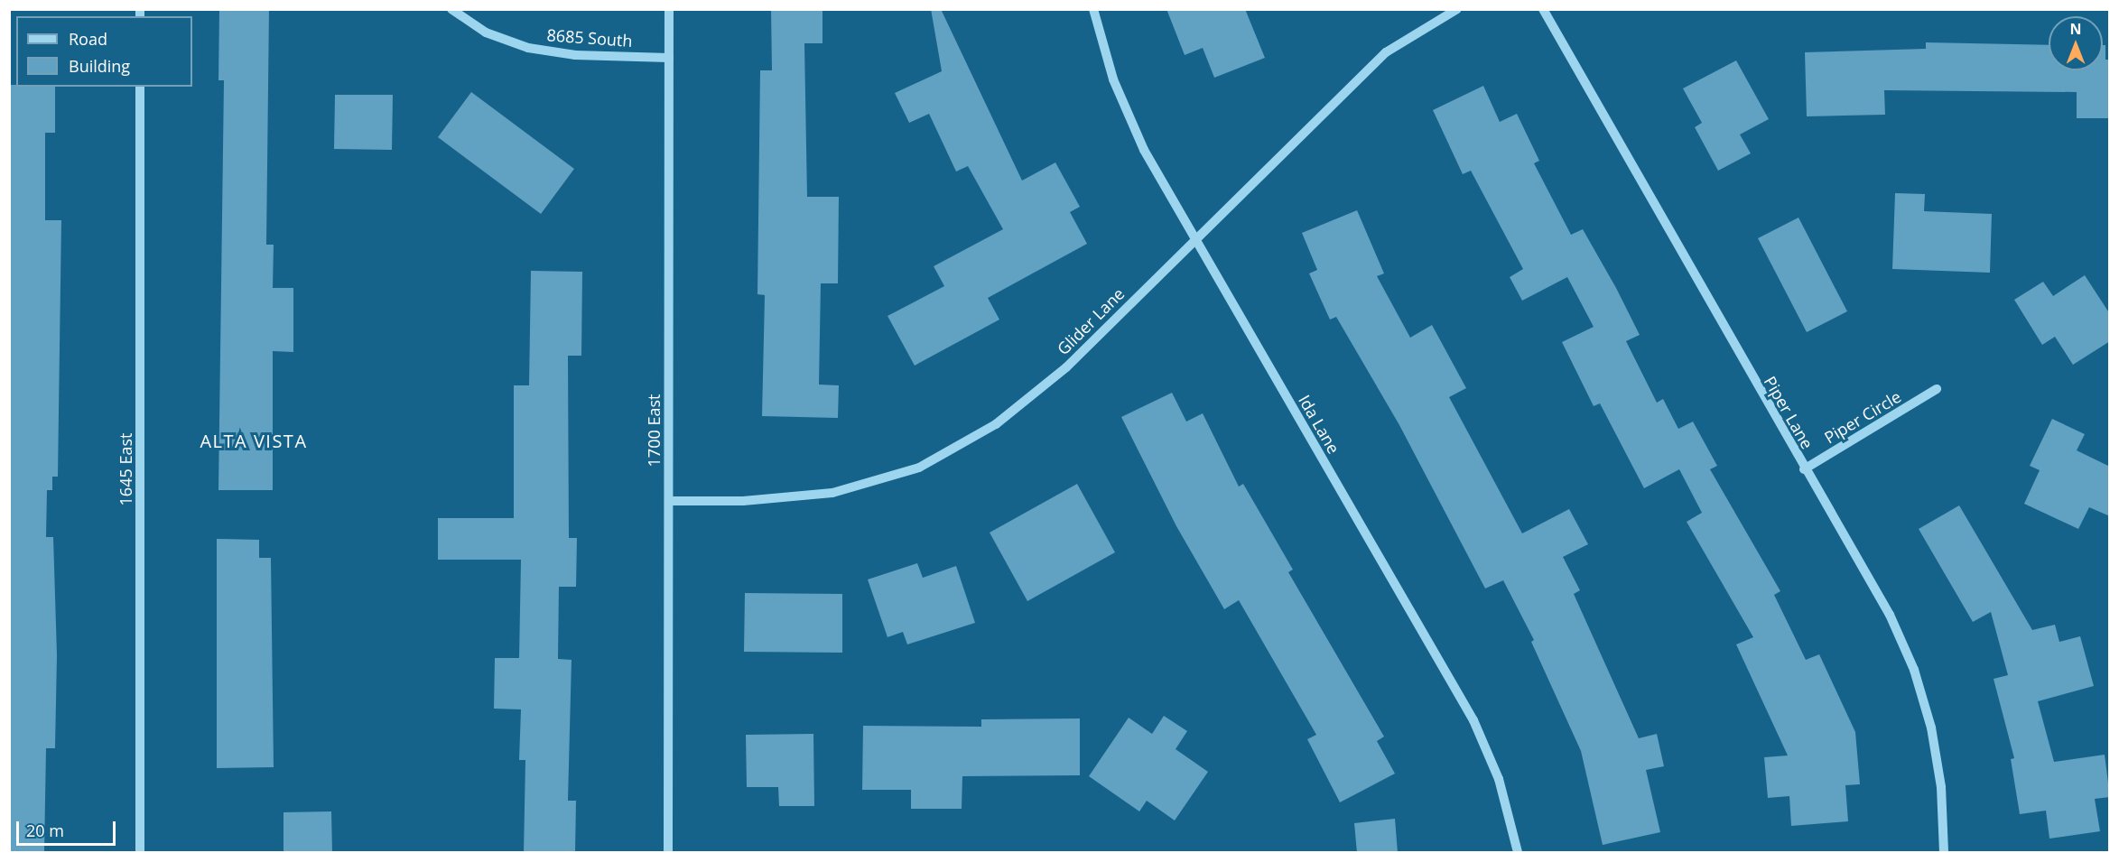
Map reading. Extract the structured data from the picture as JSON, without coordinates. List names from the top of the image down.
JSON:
{
  "streets": {
    "street": [
      "8685 South",
      "Glider Lane",
      "Piper Lane",
      "Piper Circle",
      "Ida Lane",
      "1700 East",
      "1645 East"
    ]
  },
  "crossings": [
    ["8685 South", "1700 East"],
    ["Glider Lane", "Ida Lane"],
    ["Glider Lane", "1700 East"],
    ["Piper Lane", "Piper Circle"]
  ],
  "districts": ["ALTA VISTA"],
  "legend": ["Road", "Building"],
  "scale_bar": "20 m",
  "north": "top"
}
